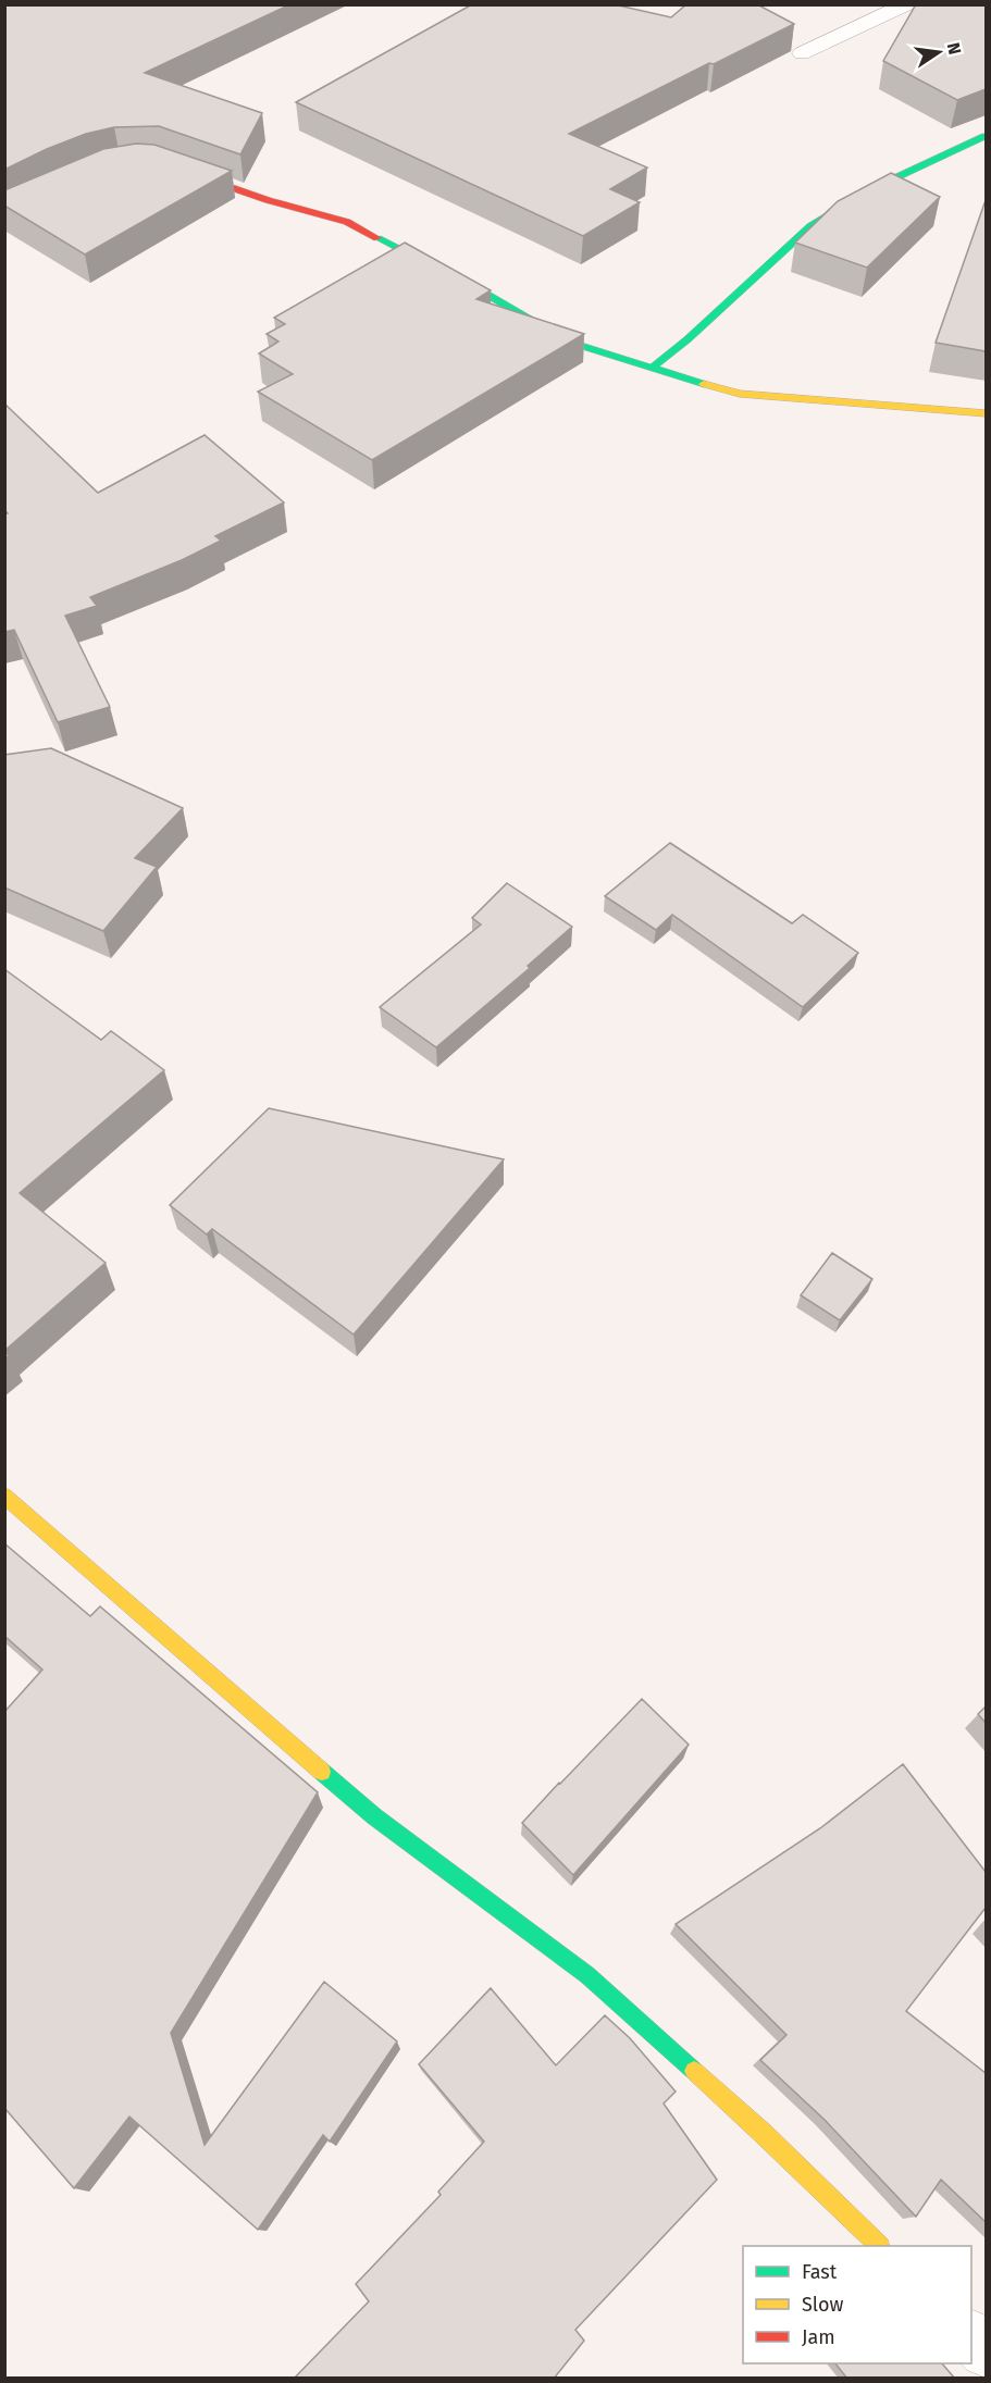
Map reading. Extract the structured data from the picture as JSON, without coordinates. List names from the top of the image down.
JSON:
{
  "legend": ["Fast", "Slow", "Jam"],
  "north": "right"
}
